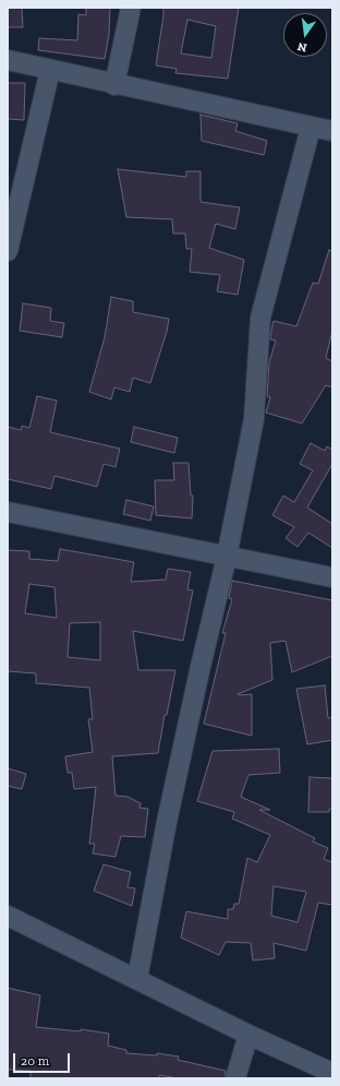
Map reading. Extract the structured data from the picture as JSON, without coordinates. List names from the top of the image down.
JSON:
{
  "scale_bar": "20 m",
  "north": "bottom"
}
